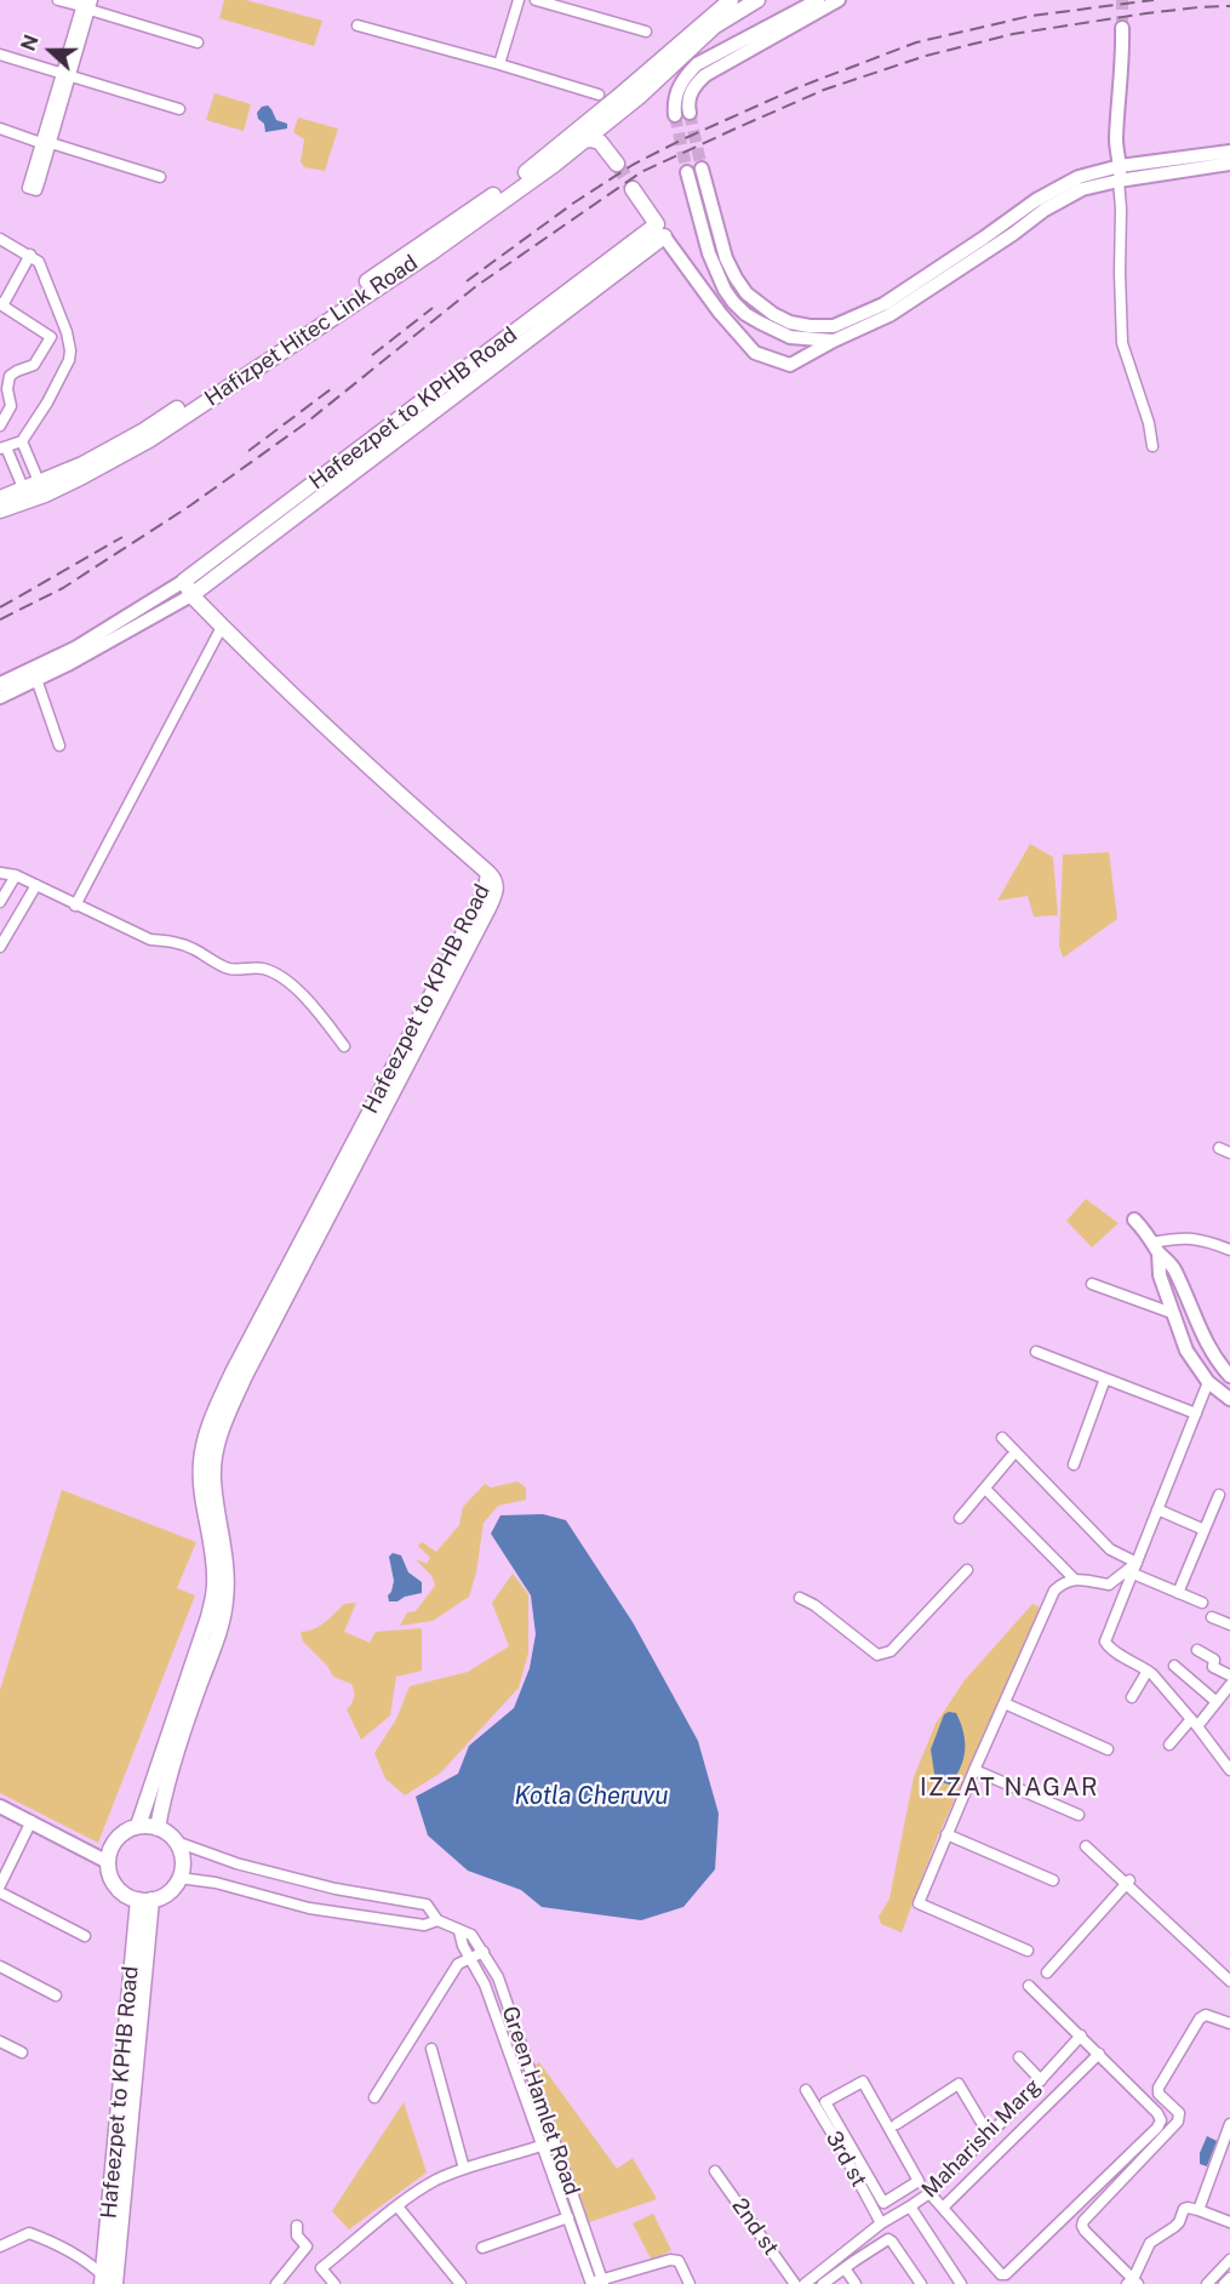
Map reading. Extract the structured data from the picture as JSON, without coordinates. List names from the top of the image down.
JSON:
{
  "streets": {
    "main road": ["Hafizpet Hitec Link Road", "Hafeezpet to KPHB Road"],
    "street": [
      "Green Hamlet Road",
      "Maharishi Marg",
      "3rd st",
      "2nd st"
    ]
  },
  "crossings": [
    ["Hafeezpet to KPHB Road", "Green Hamlet Road"],
    ["Maharishi Marg", "3rd st"]
  ],
  "districts": ["IZZAT NAGAR"],
  "water": ["Kotla Cheruvu"],
  "north": "left"
}
